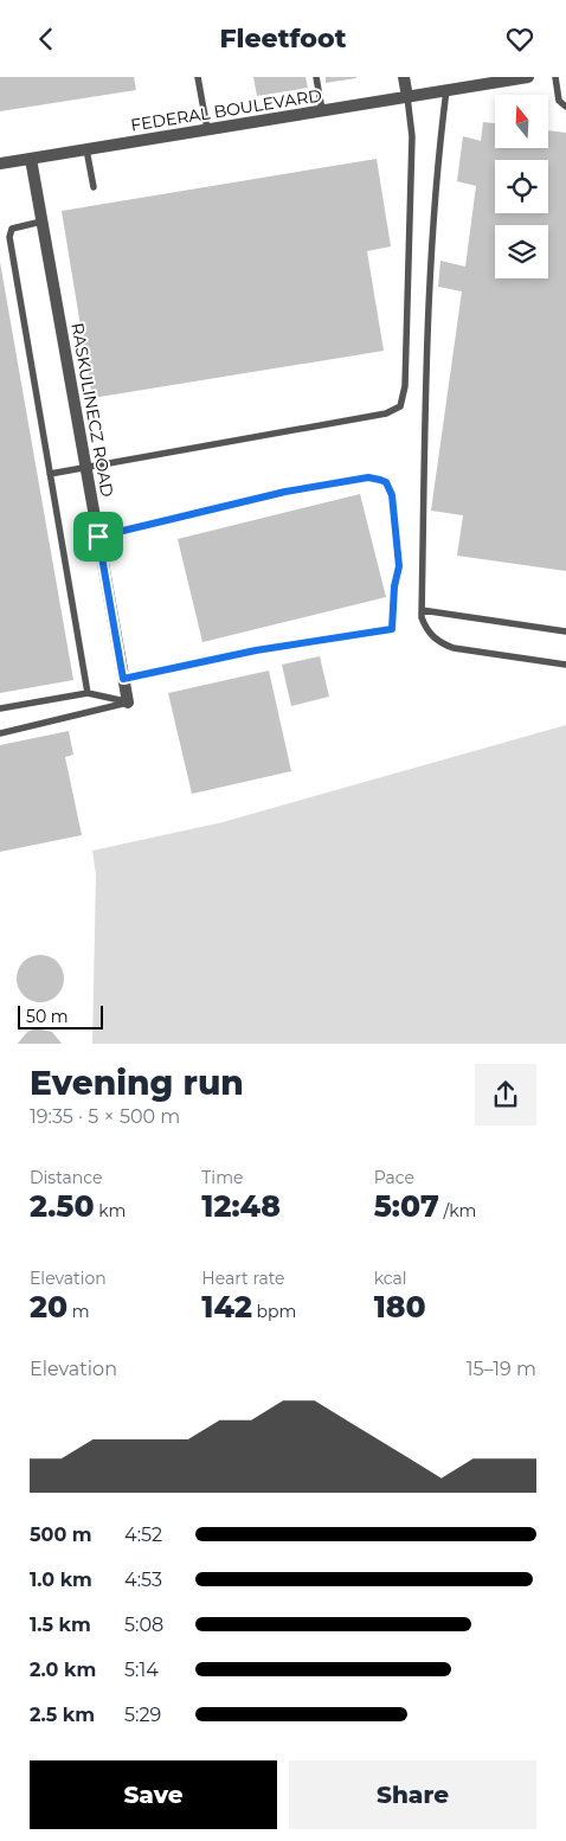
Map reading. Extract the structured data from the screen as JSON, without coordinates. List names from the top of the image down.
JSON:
{
  "streets": {
    "street": ["FEDERAL BOULEVARD", "RASKULINECZ ROAD"]
  },
  "crossings": [
    ["FEDERAL BOULEVARD", "RASKULINECZ ROAD"]
  ],
  "scale_bar": "50 m",
  "north": "top",
  "page": {
    "header": "Fleetfoot",
    "scale": "50 m",
    "heading": ["Evening run", "19:35 · 5 × 500 m"],
    "stats": [
      ["Distance", "2.50 km"],
      ["Time", "12:48"],
      ["Pace", "5:07 /km"],
      ["Elevation", "20 m"],
      ["Heart rate", "142 bpm"],
      ["kcal", "180"]
    ],
    "chart": ["Elevation", "15–19 m"],
    "list": [
      {
        "name": "500 m",
        "note": "4:52"
      },
      {
        "name": "1.0 km",
        "note": "4:53"
      },
      {
        "name": "1.5 km",
        "note": "5:08"
      },
      {
        "name": "2.0 km",
        "note": "5:14"
      },
      {
        "name": "2.5 km",
        "note": "5:29"
      }
    ],
    "buttons": ["Save", "Share"]
  }
}
